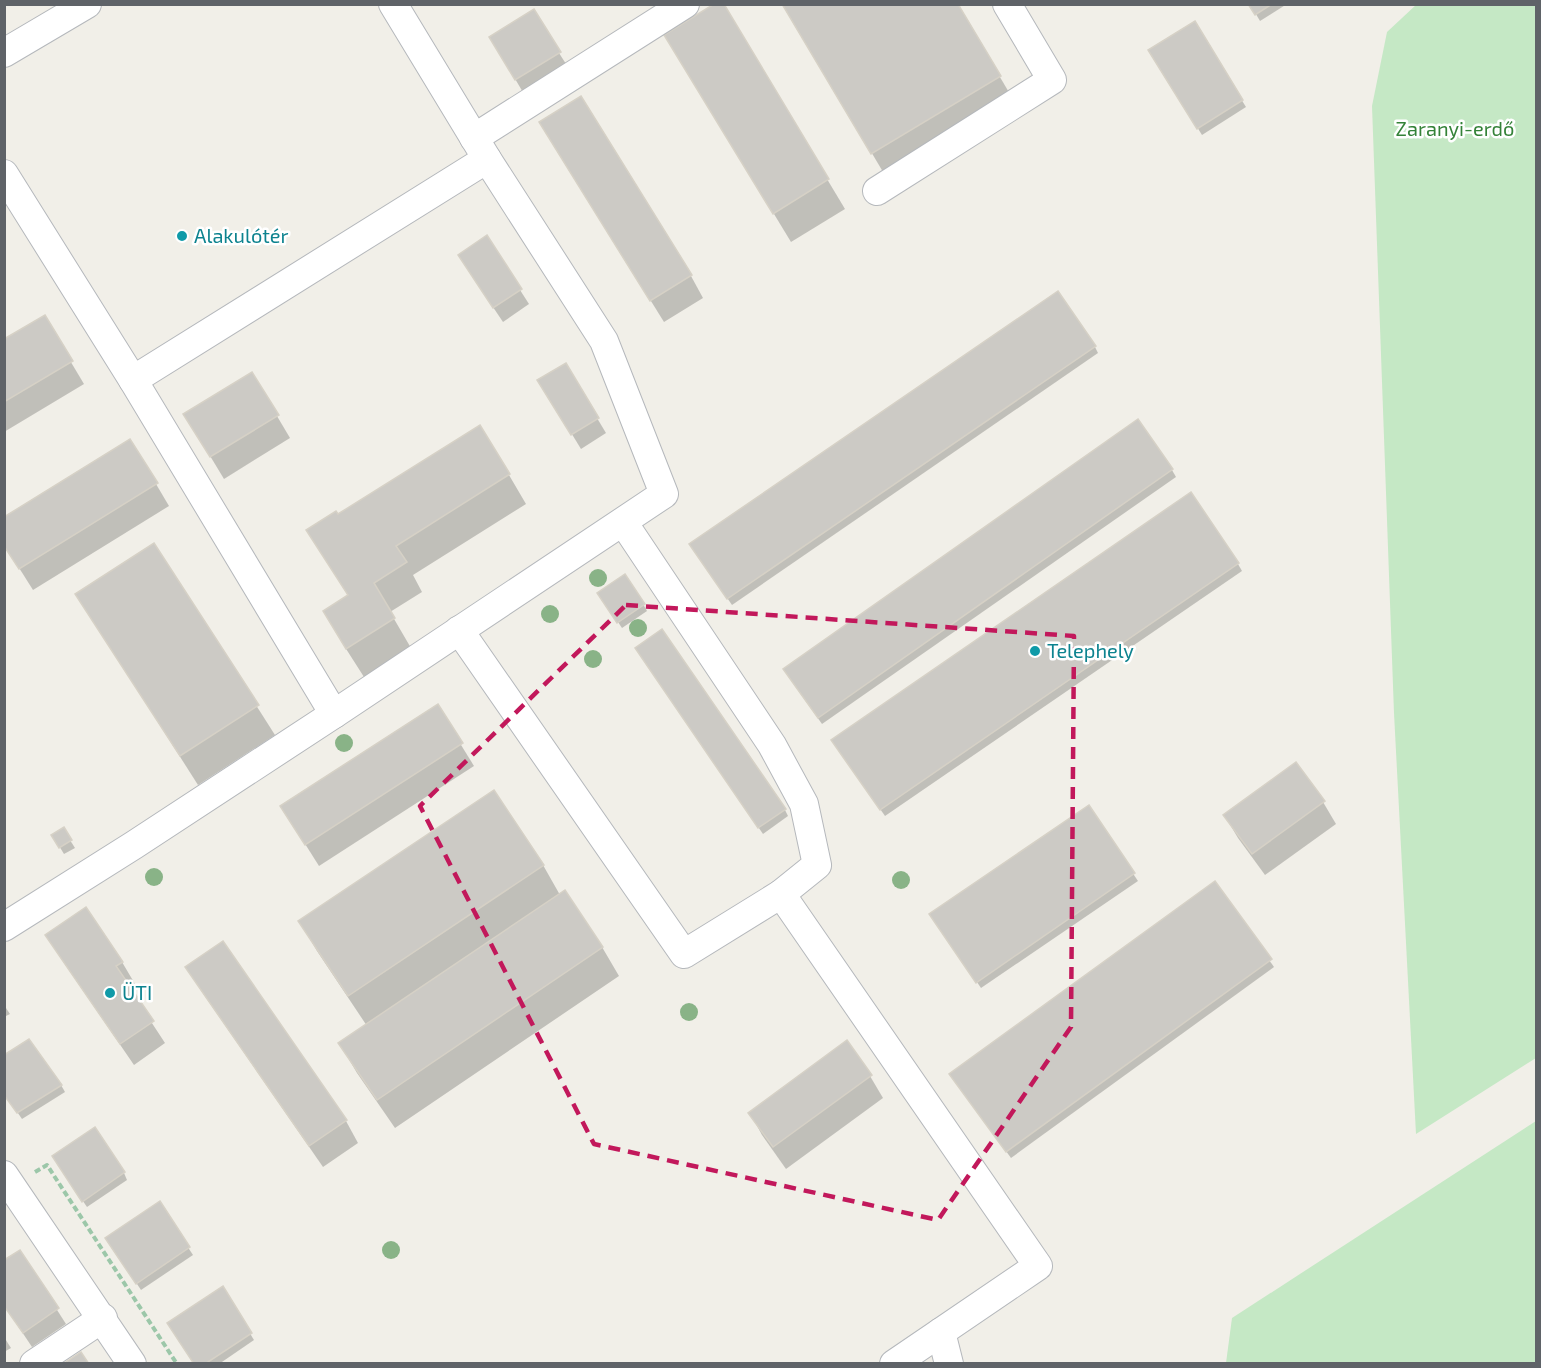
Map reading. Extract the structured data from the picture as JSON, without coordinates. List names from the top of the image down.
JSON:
{
  "parks": ["Zaranyi-erdő"],
  "places": ["Alakulótér", "Telephely", "ÜTI"]
}
